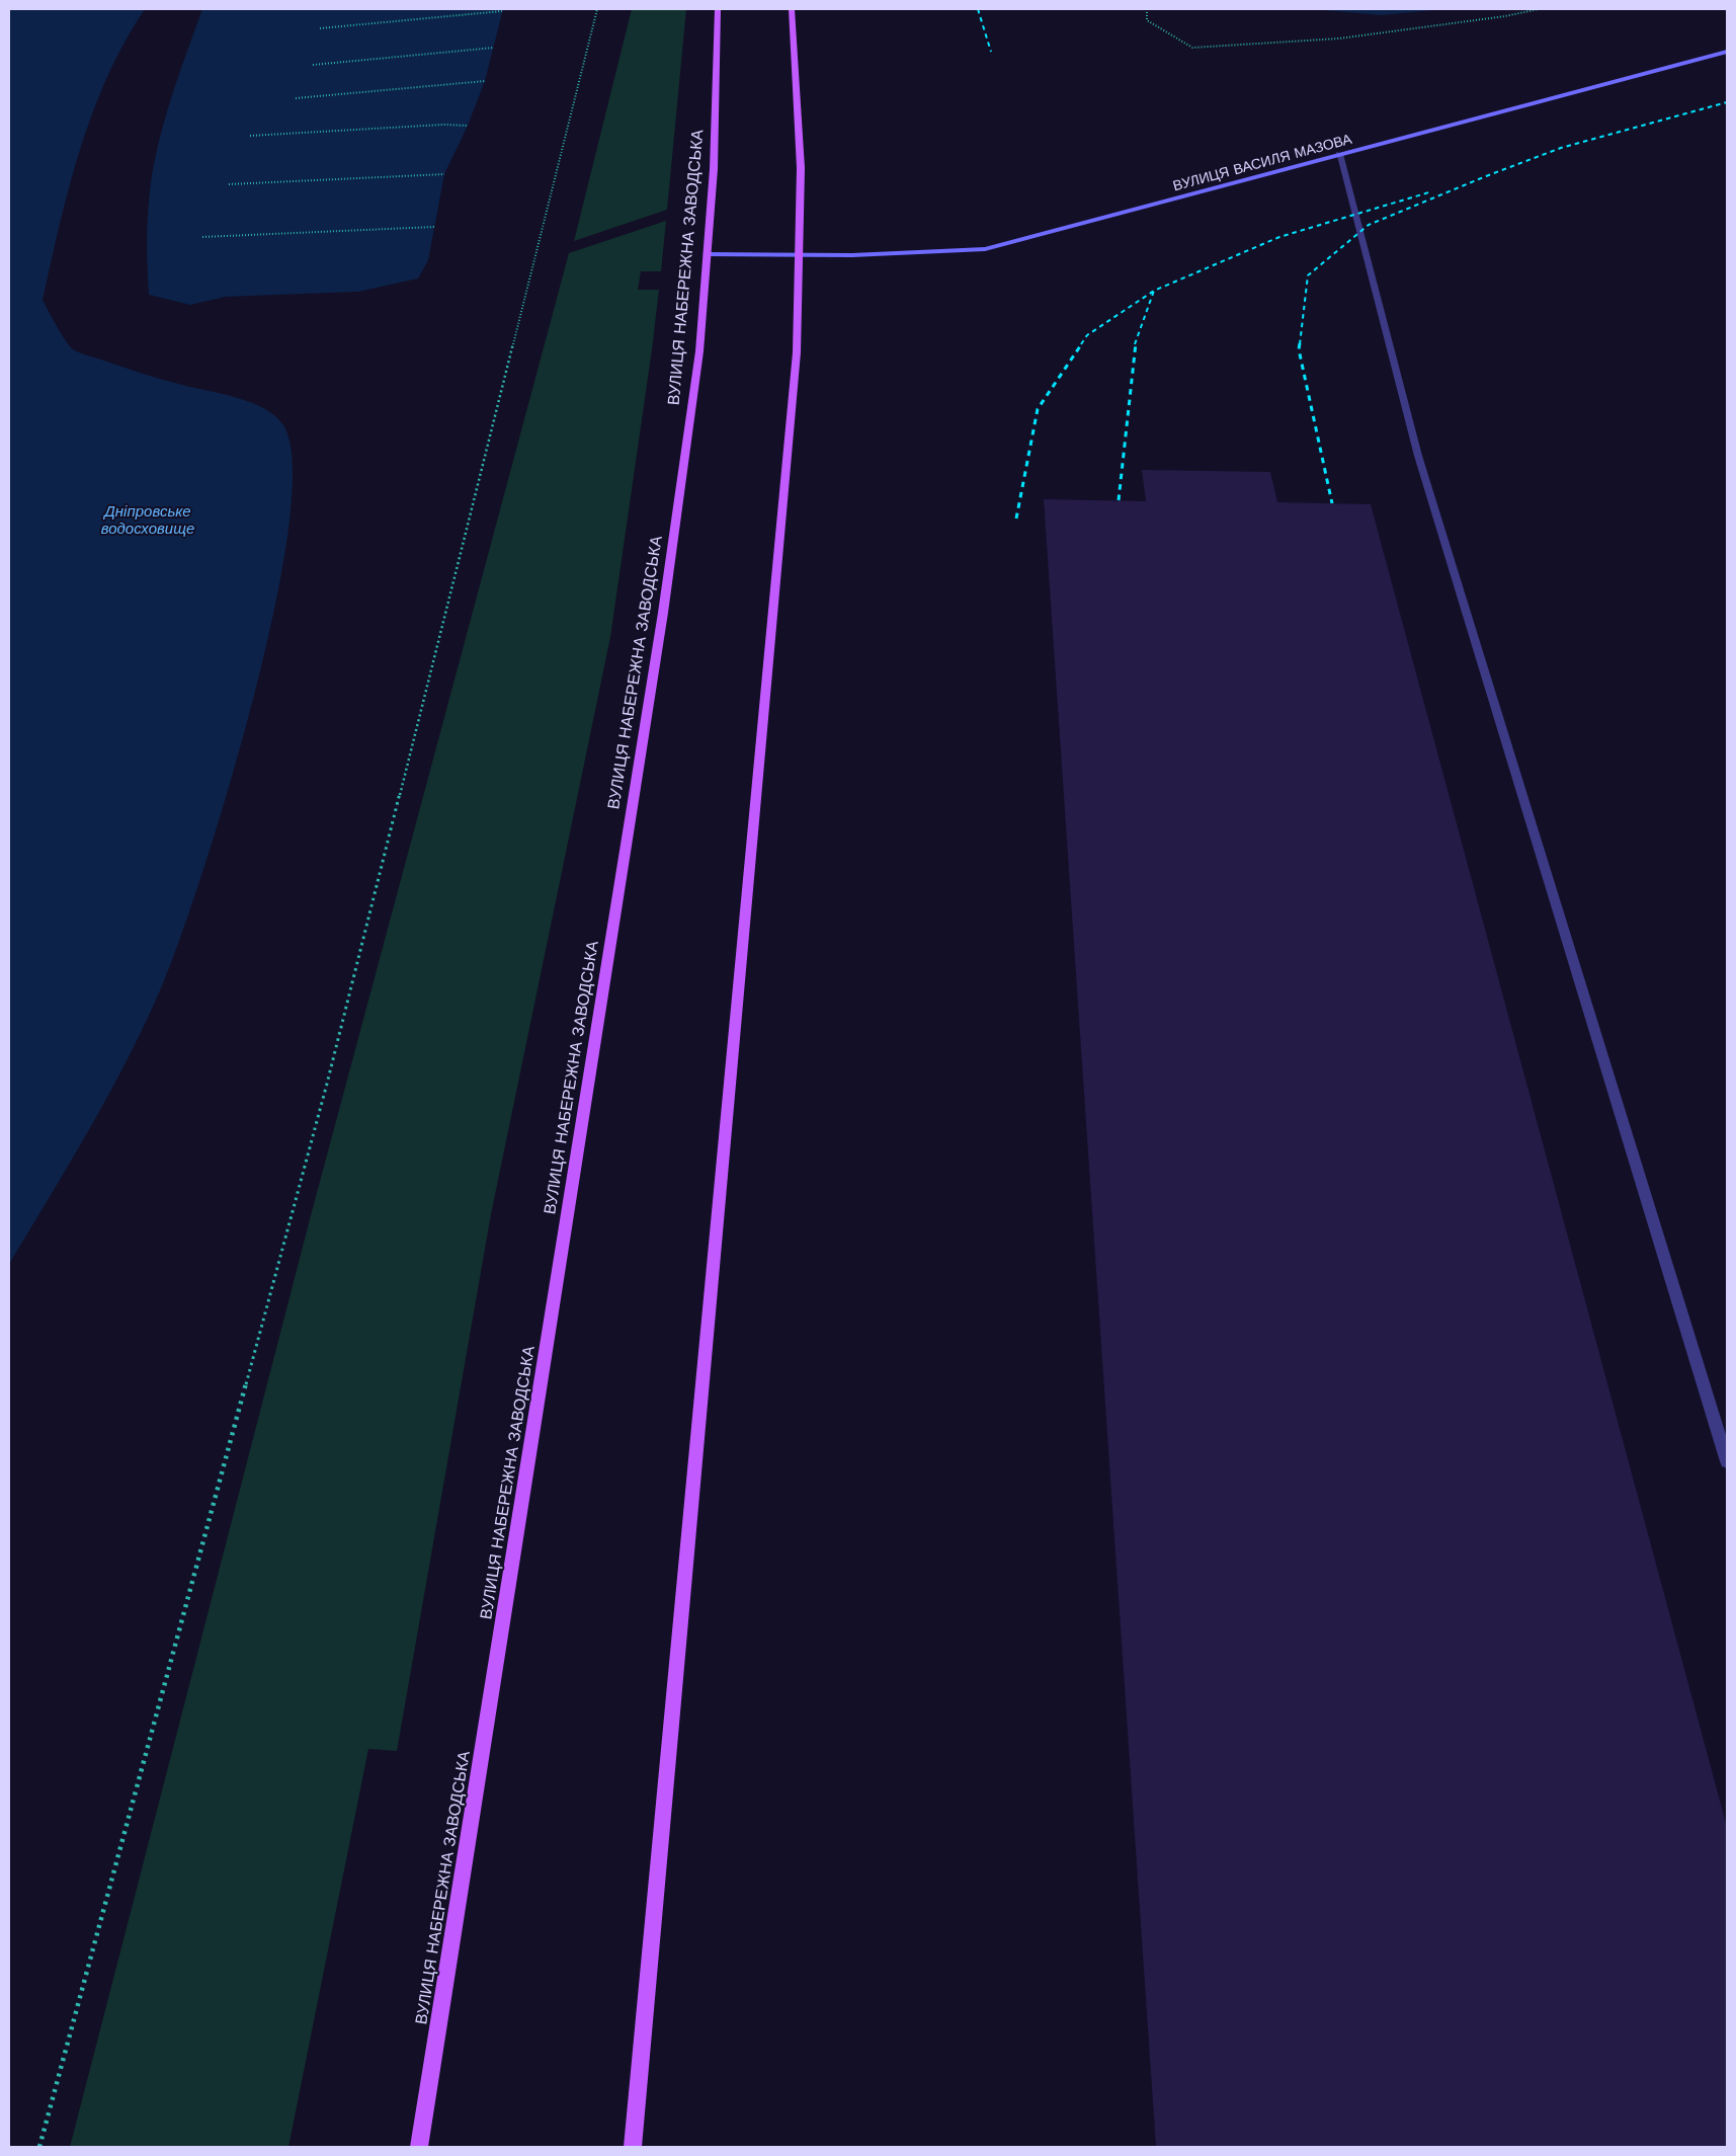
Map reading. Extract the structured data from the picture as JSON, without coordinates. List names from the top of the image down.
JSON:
{
  "streets": {
    "main road": ["ВУЛИЦЯ НАБЕРЕЖНА ЗАВОДСЬКА"],
    "street": ["ВУЛИЦЯ ВАСИЛЯ МАЗОВА"]
  },
  "crossings": [
    ["ВУЛИЦЯ ВАСИЛЯ МАЗОВА", "ВУЛИЦЯ НАБЕРЕЖНА ЗАВОДСЬКА"]
  ],
  "water": ["Дніпровське водосховище"]
}
